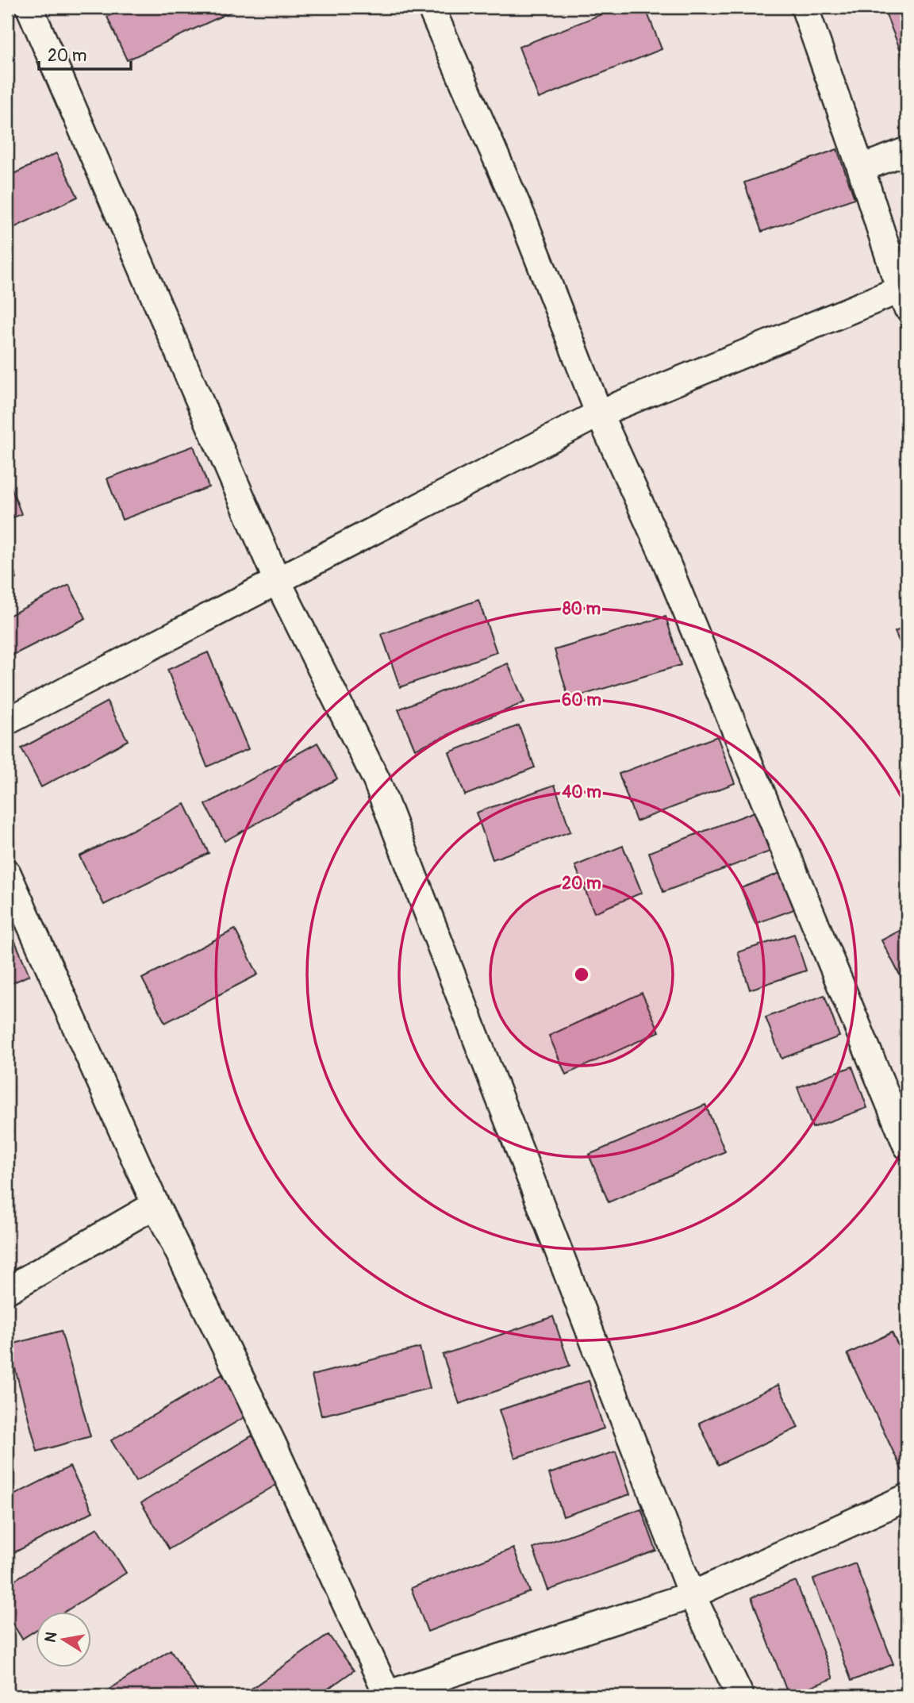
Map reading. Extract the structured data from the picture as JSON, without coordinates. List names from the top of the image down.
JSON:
{
  "scale_bar": "20 m",
  "north": "left",
  "rings": [
    "80 m",
    "60 m",
    "40 m",
    "20 m"
  ]
}
